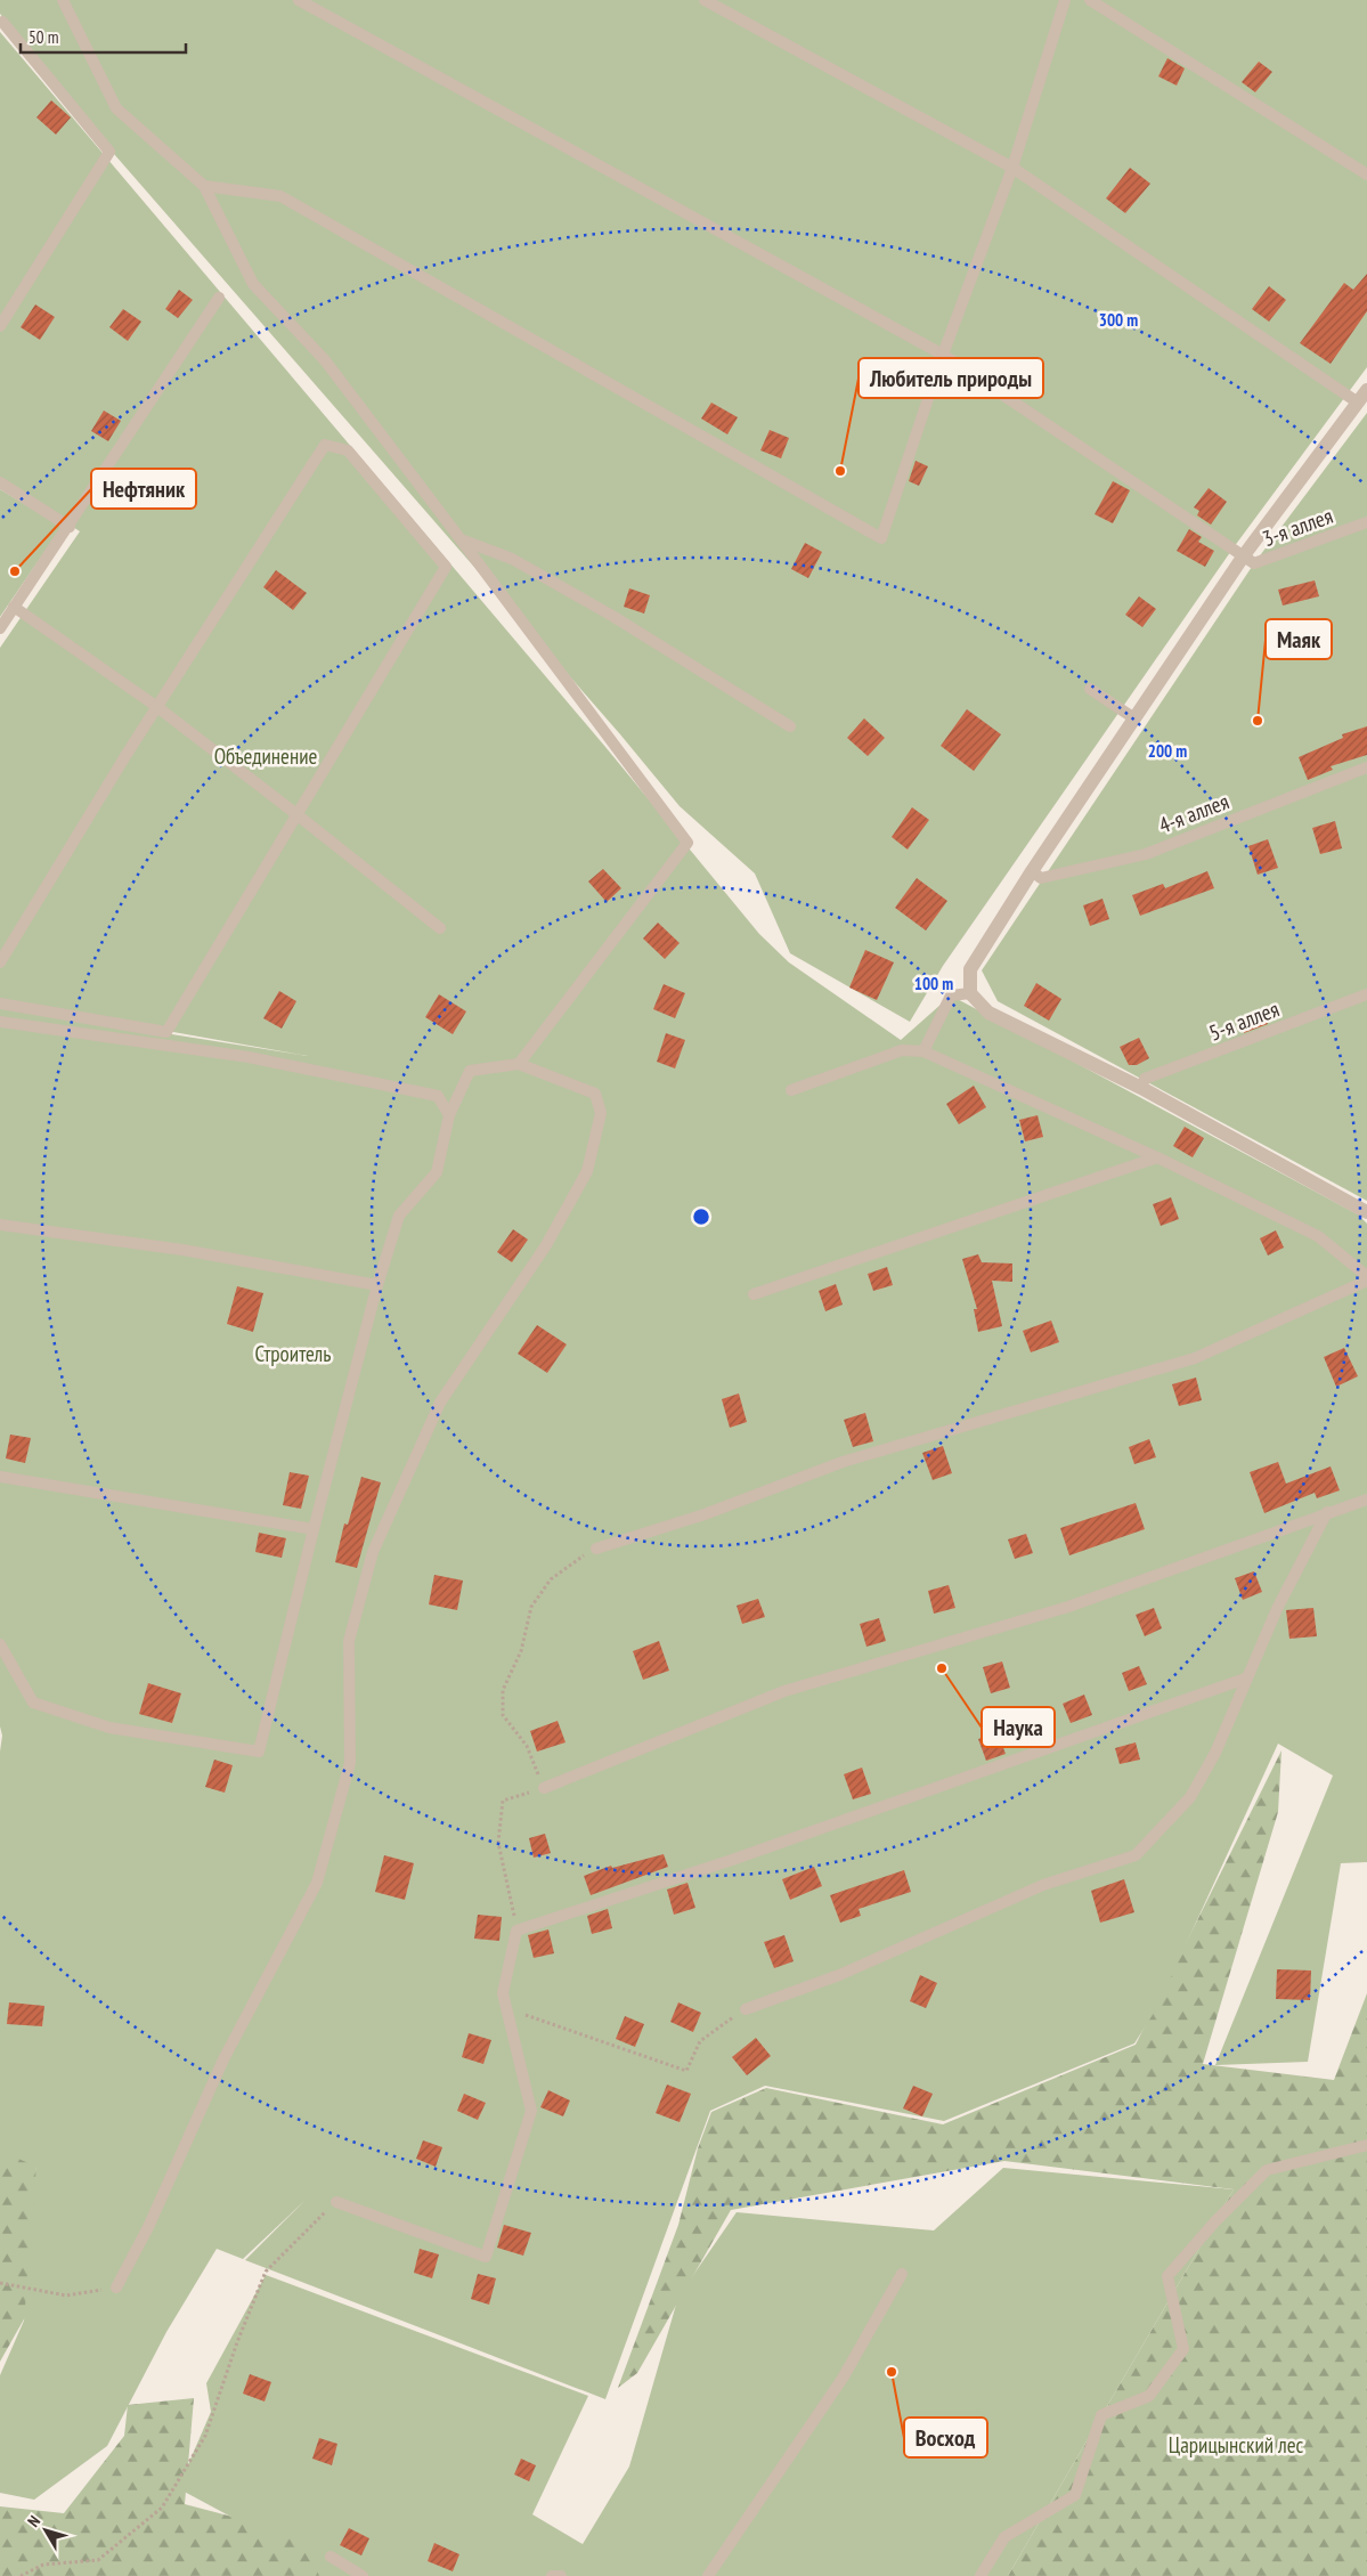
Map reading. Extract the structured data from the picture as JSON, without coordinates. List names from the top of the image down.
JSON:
{
  "streets": {
    "lane": ["3-я аллея", "4-я аллея", "5-я аллея"]
  },
  "parks": ["Объединение", "Строитель", "Царицынский лес"],
  "places": [
    "Любитель природы",
    "Нефтяник",
    "Маяк",
    "Наука",
    "Восход"
  ],
  "scale_bar": "50 m",
  "north": "top left",
  "rings": ["300 m", "200 m", "100 m"]
}
